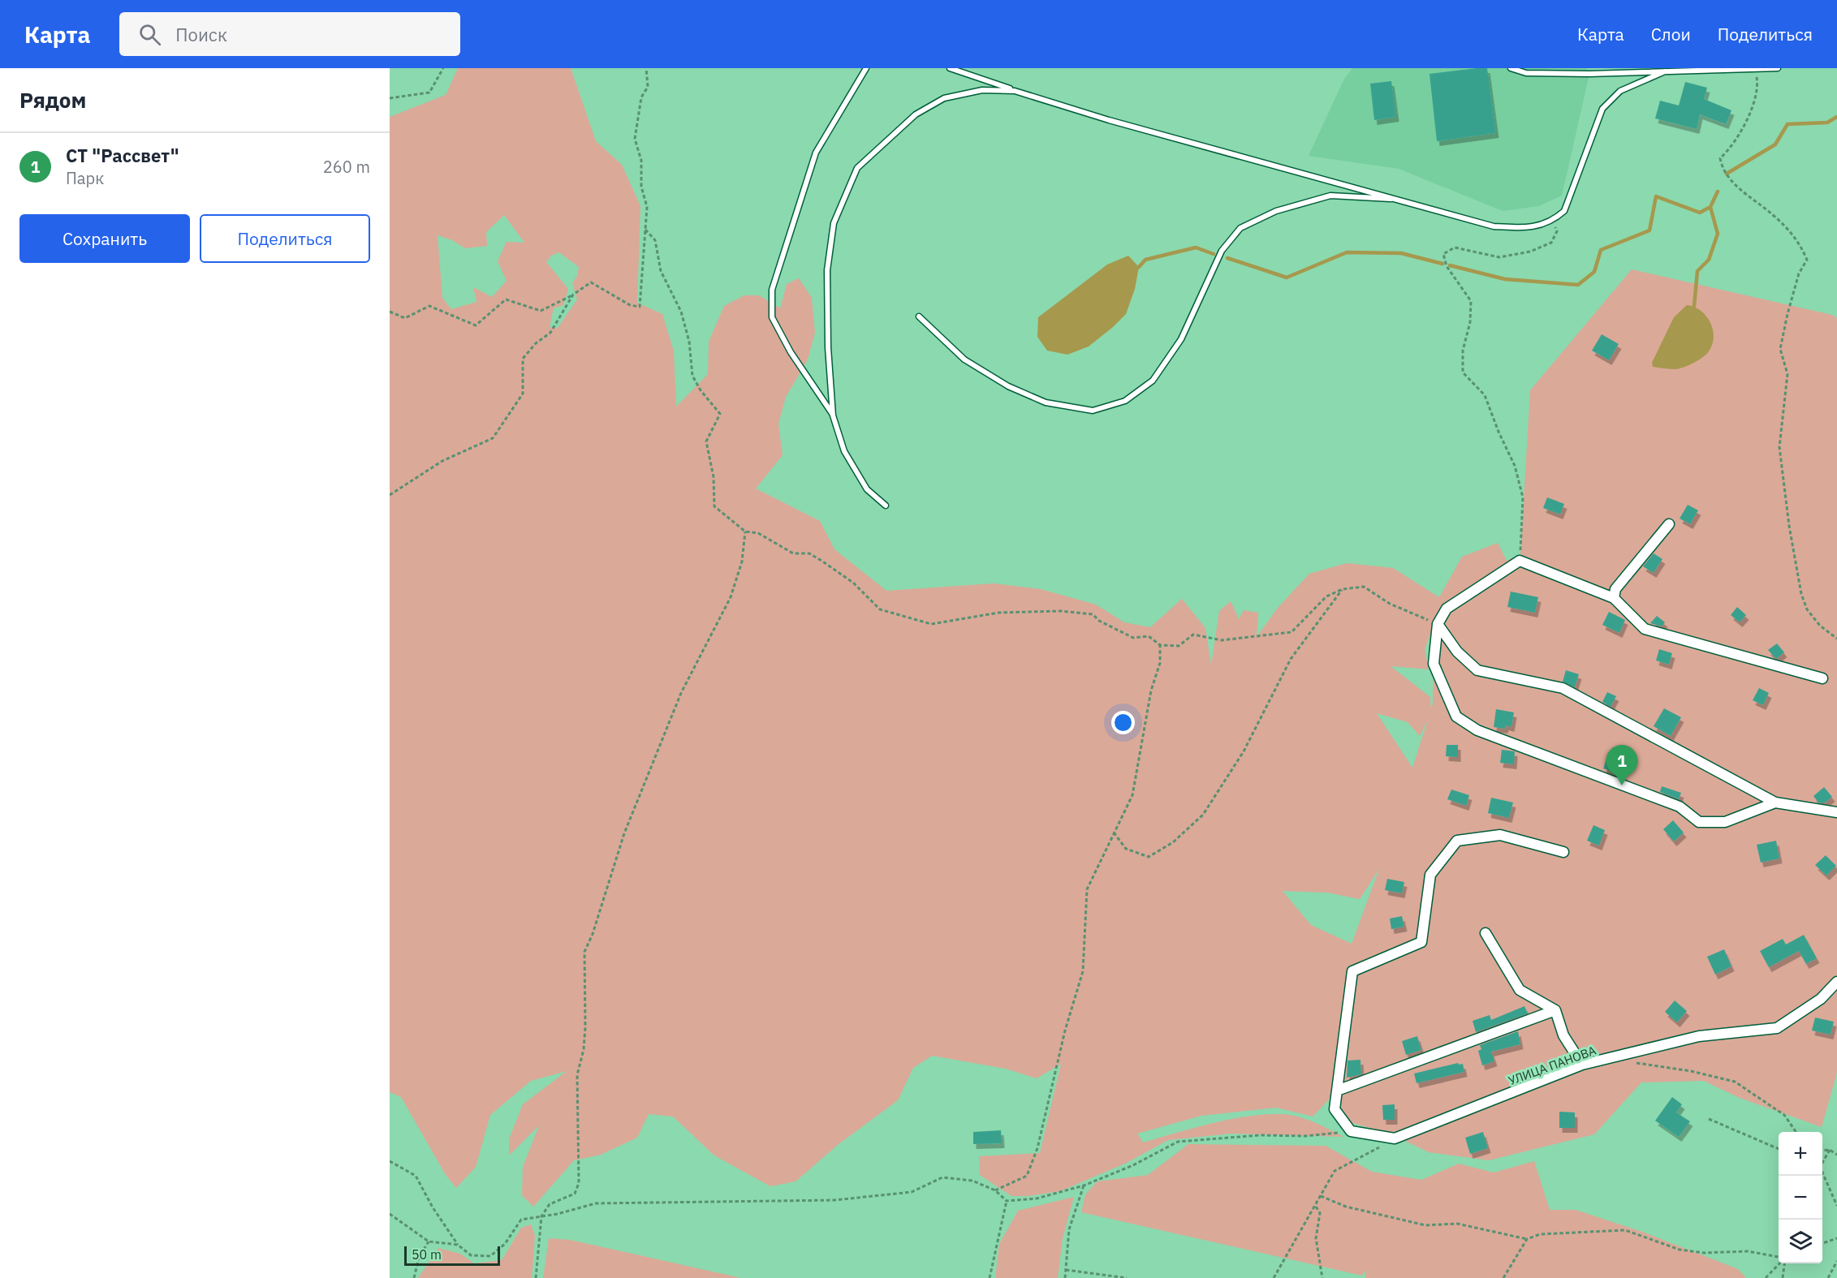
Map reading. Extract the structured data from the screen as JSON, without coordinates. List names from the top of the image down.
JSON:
{
  "streets": {
    "street": ["УЛИЦА ПАНОВА"]
  },
  "scale_bar": "50 m",
  "page": {
    "header": "Карта",
    "search": "Поиск",
    "nav": ["Карта", "Слои", "Поделиться"],
    "heading": "Рядом",
    "list": [
      {
        "mark": "1",
        "name": "СТ \"Рассвет\"",
        "note": "Парк",
        "value": "260 m"
      }
    ],
    "buttons": ["Сохранить", "Поделиться"],
    "pins": "1",
    "map_buttons": ["+", "−"],
    "scale": "50 m"
  }
}
